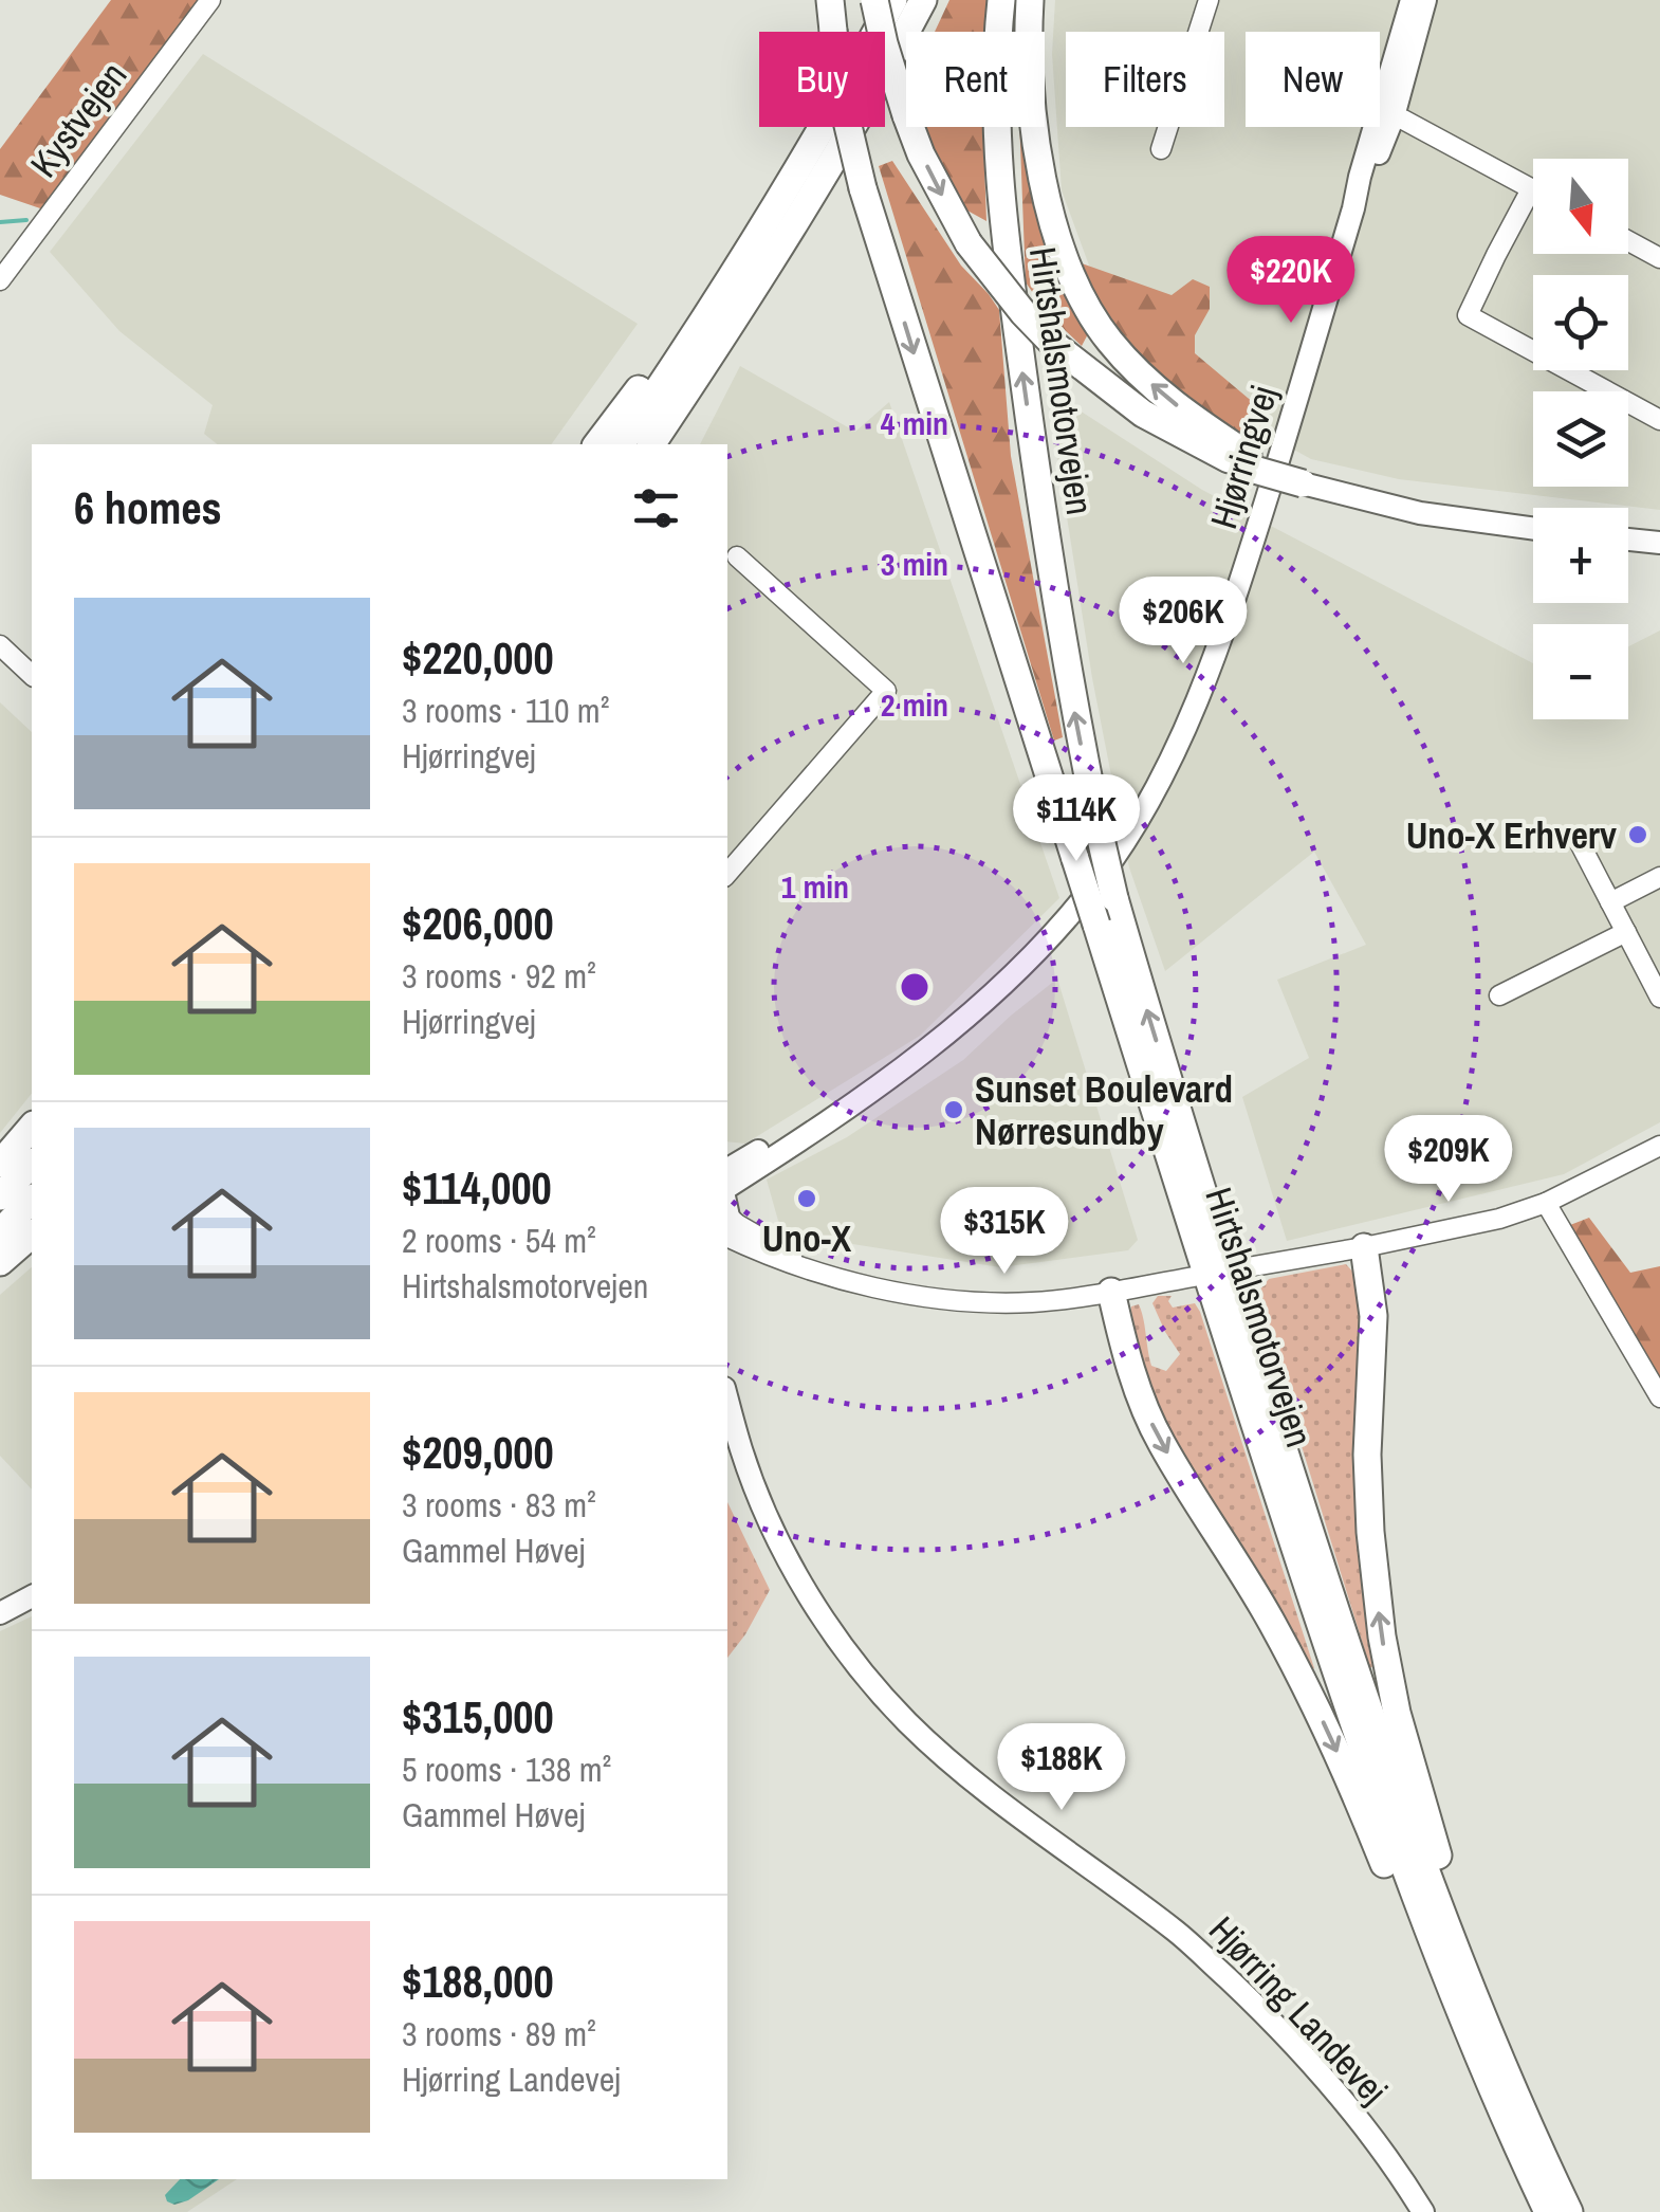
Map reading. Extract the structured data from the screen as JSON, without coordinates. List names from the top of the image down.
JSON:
{
  "streets": {
    "highway": ["Hirtshalsmotorvejen"],
    "main road": ["Hjørringvej", "Hjørring Landevej"],
    "street": ["Kystvejen"]
  },
  "places": ["Uno-X Erhverv", "Sunset Boulevard Nørresundby", "Uno-X"],
  "north": "bottom",
  "page": {
    "chip": [
      "Buy",
      "Rent",
      "Filters",
      "New"
    ],
    "map_buttons": ["+", "−"],
    "price": [
      "$220K",
      "$206K",
      "$114K",
      "$209K",
      "$315K",
      "$188K"
    ],
    "heading": "6 homes",
    "list": [
      {
        "name": "$220,000",
        "note": "3 rooms · 110 m² · Hjørringvej"
      },
      {
        "name": "$206,000",
        "note": "3 rooms · 92 m² · Hjørringvej"
      },
      {
        "name": "$114,000",
        "note": "2 rooms · 54 m² · Hirtshalsmotorvejen"
      },
      {
        "name": "$209,000",
        "note": "3 rooms · 83 m² · Gammel Høvej"
      },
      {
        "name": "$315,000",
        "note": "5 rooms · 138 m² · Gammel Høvej"
      },
      {
        "name": "$188,000",
        "note": "3 rooms · 89 m² · Hjørring Landevej"
      }
    ]
  },
  "rings": [
    "4 min",
    "3 min",
    "2 min",
    "1 min"
  ]
}
